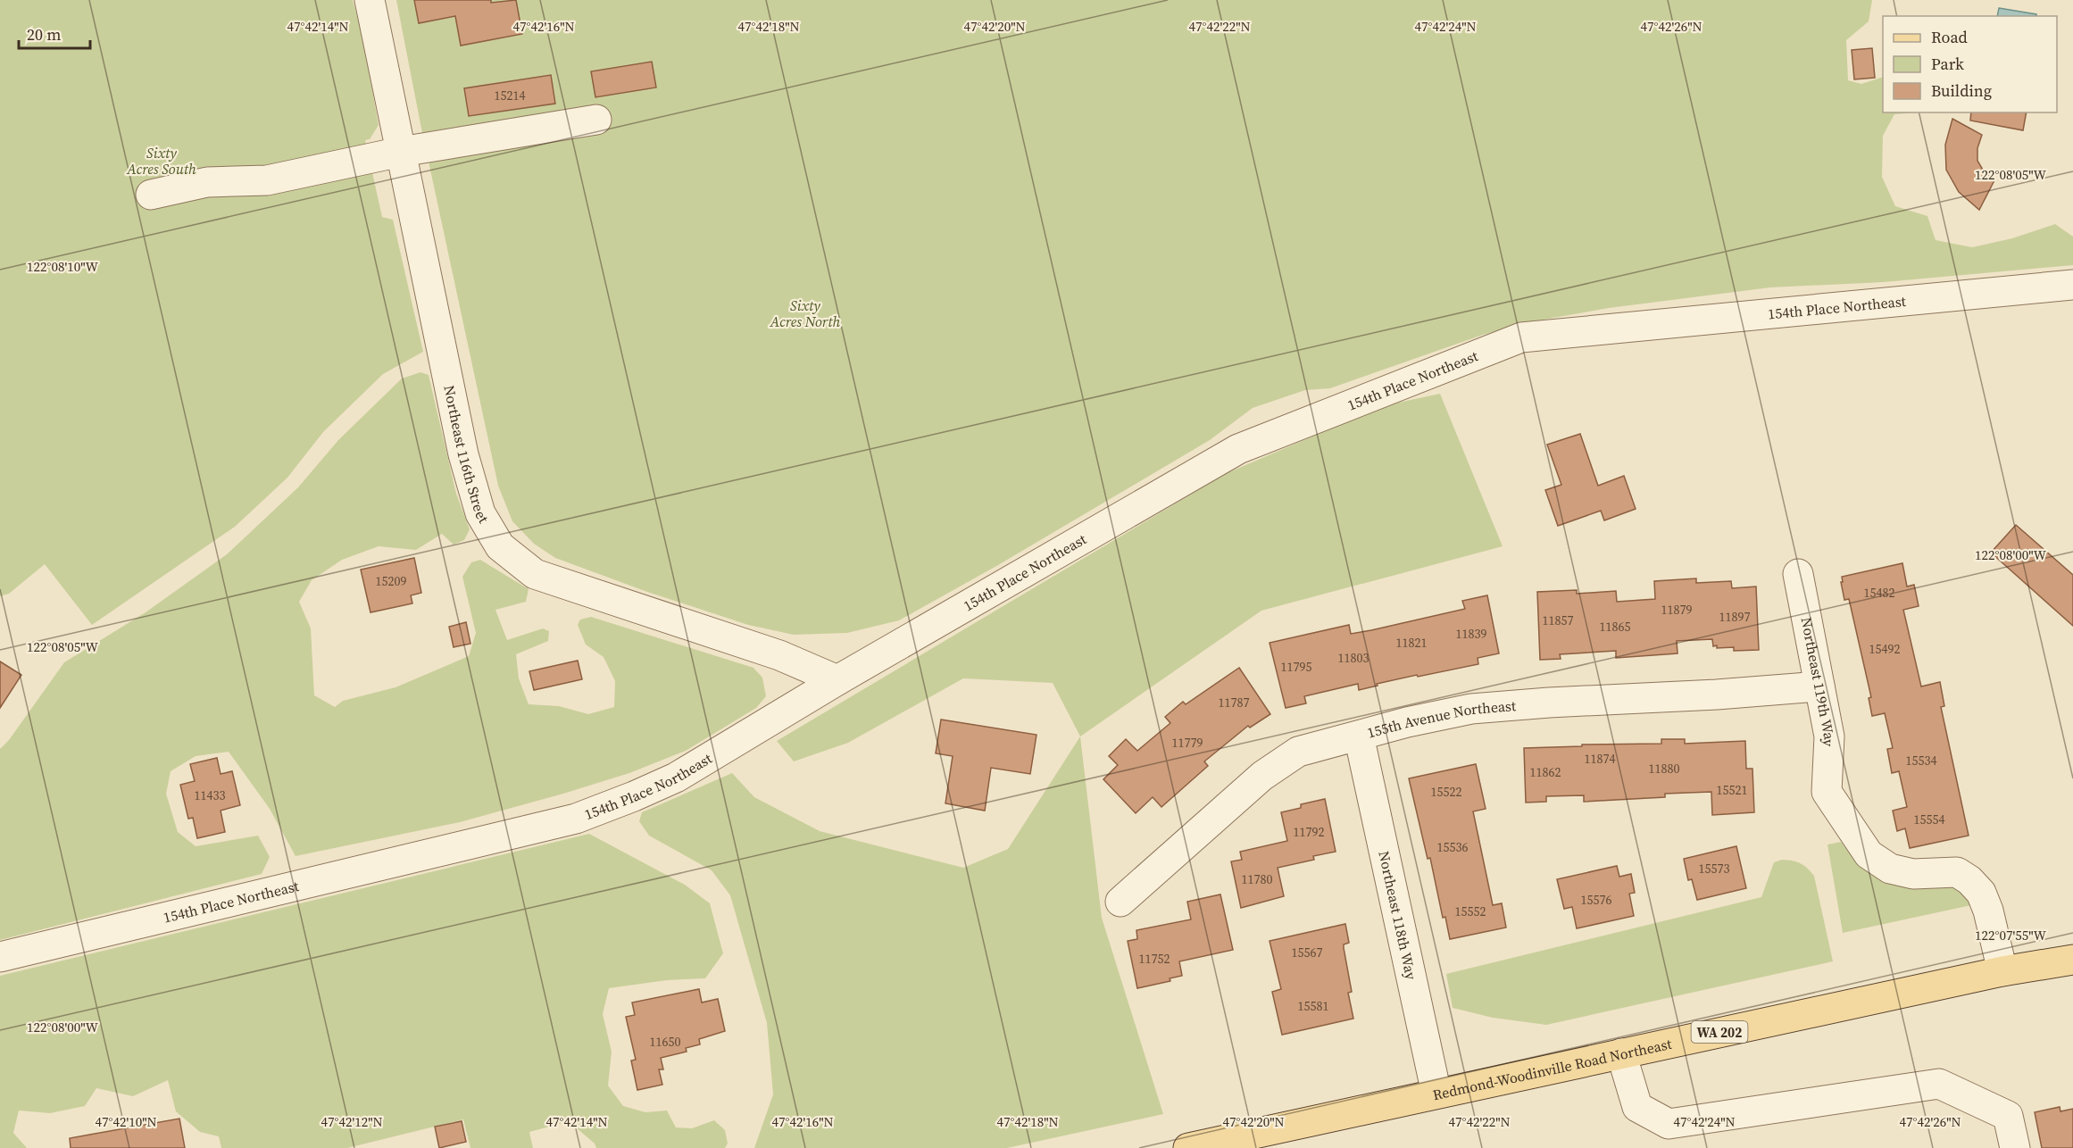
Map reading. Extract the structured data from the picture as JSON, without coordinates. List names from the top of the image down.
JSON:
{
  "streets": {
    "main road": ["WA 202", "Redmond-Woodinville Road Northeast"],
    "street": [
      "154th Place Northeast",
      "Northeast 116th Street",
      "Northeast 119th Way",
      "155th Avenue Northeast",
      "Northeast 118th Way"
    ]
  },
  "crossings": [
    ["154th Place Northeast", "Northeast 116th Street"],
    ["Northeast 119th Way", "155th Avenue Northeast"],
    ["Northeast 119th Way", "Redmond-Woodinville Road Northeast"],
    ["155th Avenue Northeast", "Northeast 118th Way"],
    ["Northeast 118th Way", "Redmond-Woodinville Road Northeast"]
  ],
  "parks": ["Sixty Acres South", "Sixty Acres North"],
  "house_numbers": [
    "15214",
    "15209",
    "15482",
    "11879",
    "11897",
    "11857",
    "11865",
    "11839",
    "11821",
    "15492",
    "11803",
    "11795",
    "11787",
    "11779",
    "11874",
    "15534",
    "11880",
    "11862",
    "15521",
    "15522",
    "11433",
    "15554",
    "11792",
    "15536",
    "15573",
    "11780",
    "15576",
    "15552",
    "15567",
    "11752",
    "15581",
    "11650"
  ],
  "legend": ["Road", "Park", "Building"],
  "scale_bar": "20 m",
  "coordinates": [
    "47°42'14\"N",
    "47°42'16\"N",
    "47°42'18\"N",
    "47°42'20\"N",
    "47°42'22\"N",
    "47°42'24\"N",
    "47°42'26\"N",
    "122°08'05\"W",
    "122°08'10\"W",
    "122°08'00\"W",
    "122°07'55\"W",
    "47°42'10\"N",
    "47°42'12\"N"
  ]
}
